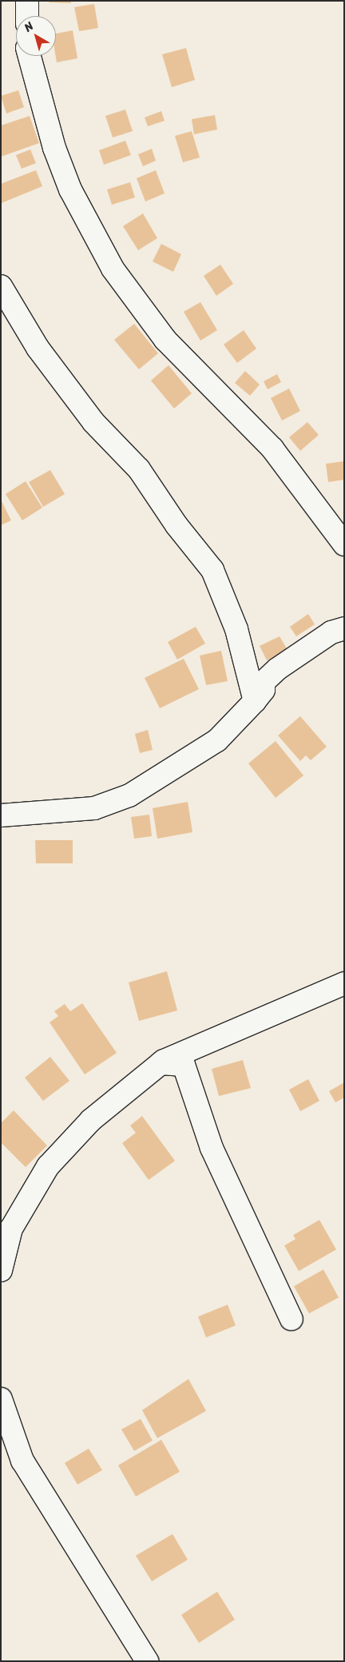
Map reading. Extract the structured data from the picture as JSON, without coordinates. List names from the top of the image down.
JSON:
{
  "north": "top left"
}
